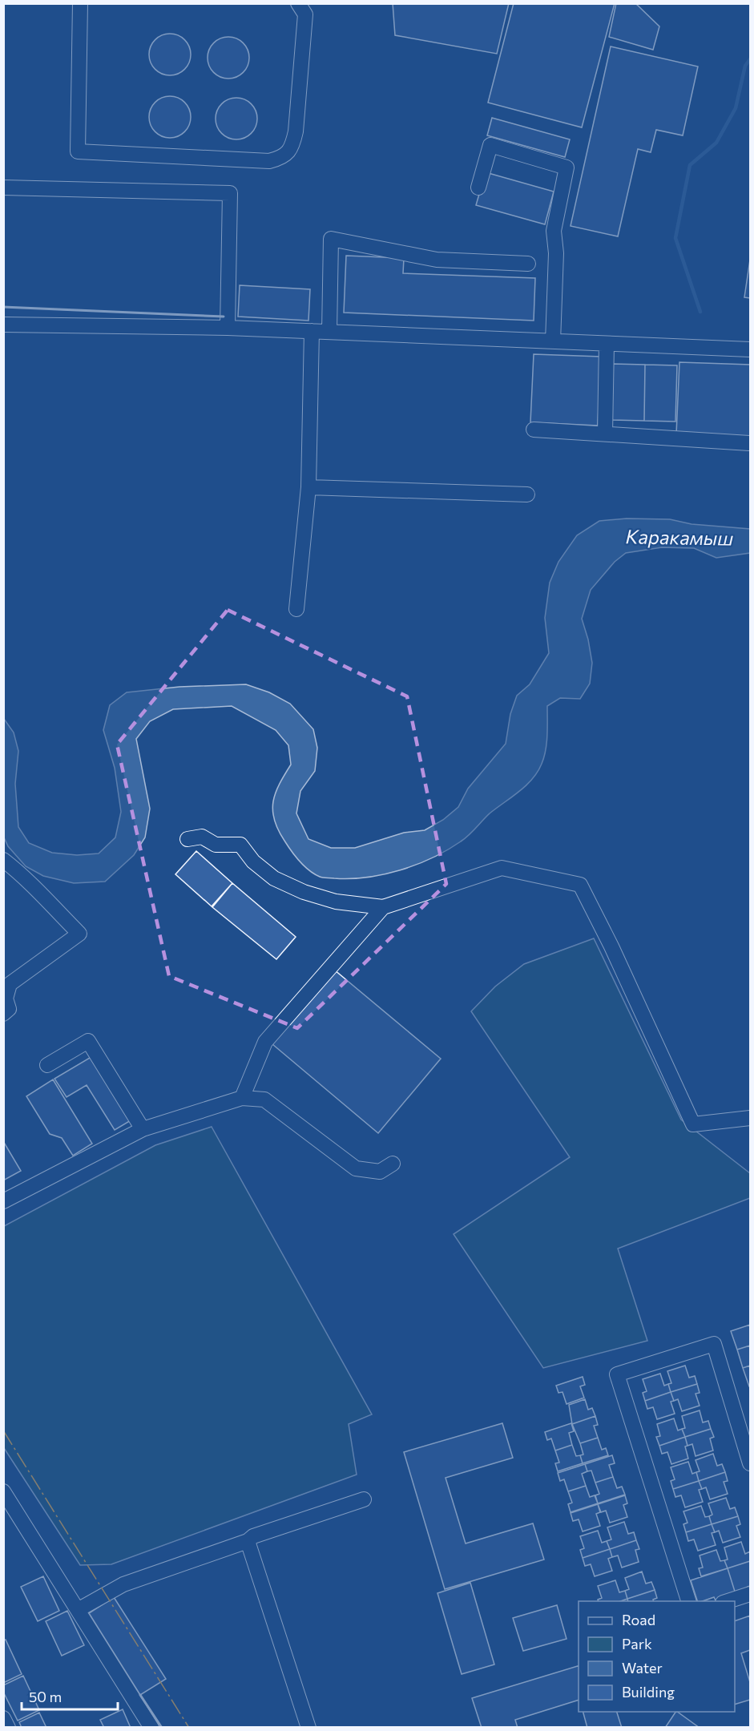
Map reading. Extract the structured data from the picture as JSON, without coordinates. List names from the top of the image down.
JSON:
{
  "water": ["Каракамыш"],
  "legend": [
    "Road",
    "Park",
    "Water",
    "Building"
  ],
  "scale_bar": "50 m"
}
